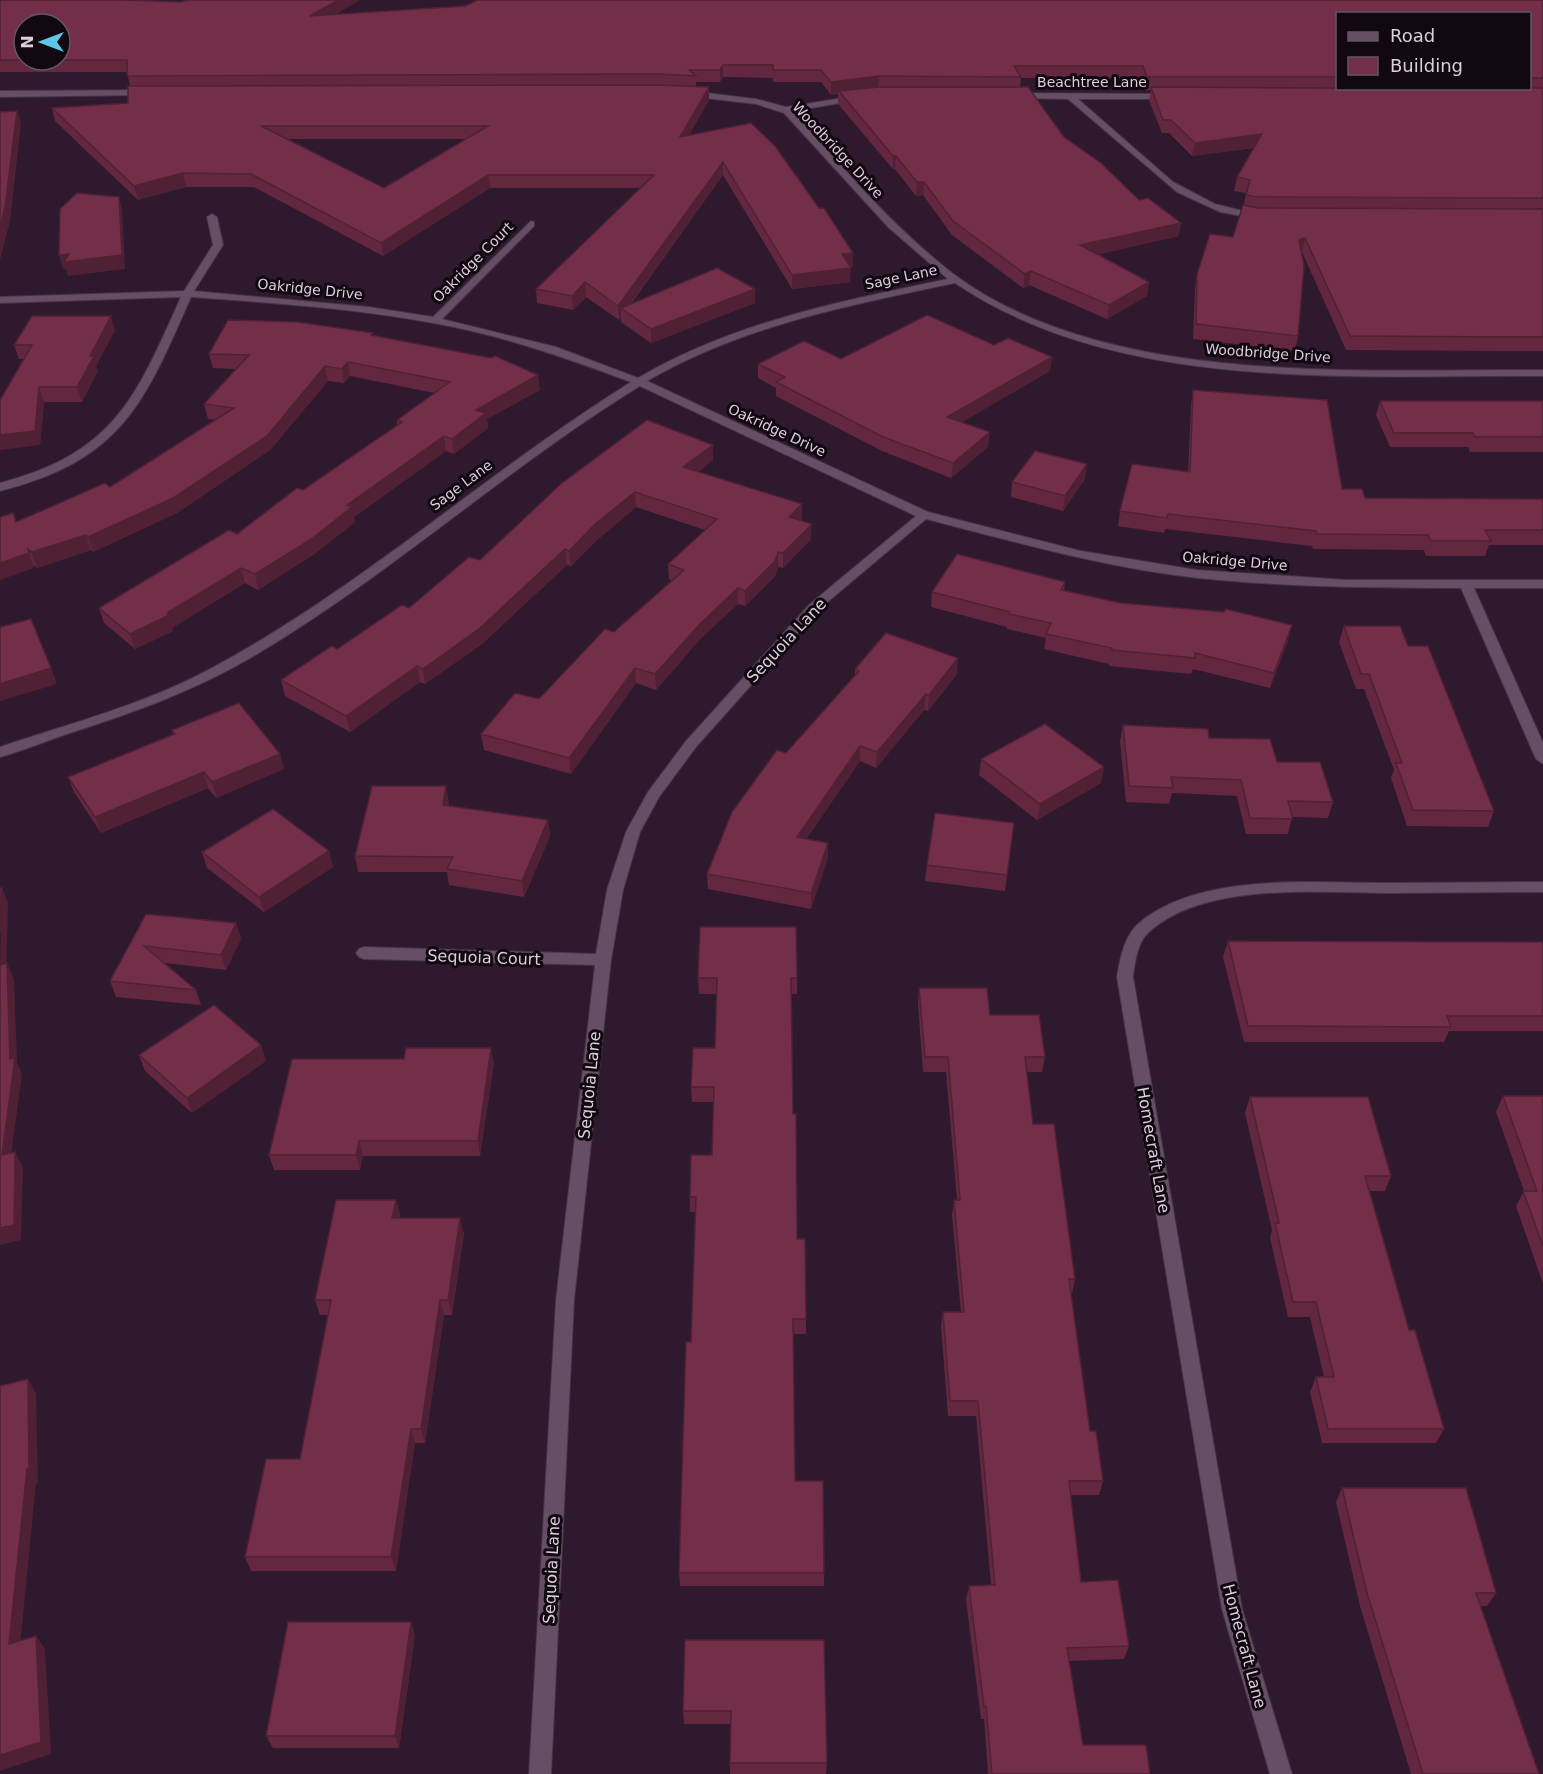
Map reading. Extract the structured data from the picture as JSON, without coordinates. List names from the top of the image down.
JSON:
{
  "streets": {
    "street": [
      "Beachtree Lane",
      "Woodbridge Drive",
      "Oakridge Court",
      "Sage Lane",
      "Oakridge Drive",
      "Sequoia Lane",
      "Sequoia Court",
      "Homecraft Lane"
    ]
  },
  "crossings": [
    ["Woodbridge Drive", "Sage Lane"],
    ["Oakridge Court", "Oakridge Drive"],
    ["Sage Lane", "Oakridge Drive"],
    ["Oakridge Drive", "Sequoia Lane"],
    ["Sequoia Lane", "Sequoia Court"]
  ],
  "legend": ["Road", "Building"],
  "north": "left"
}
